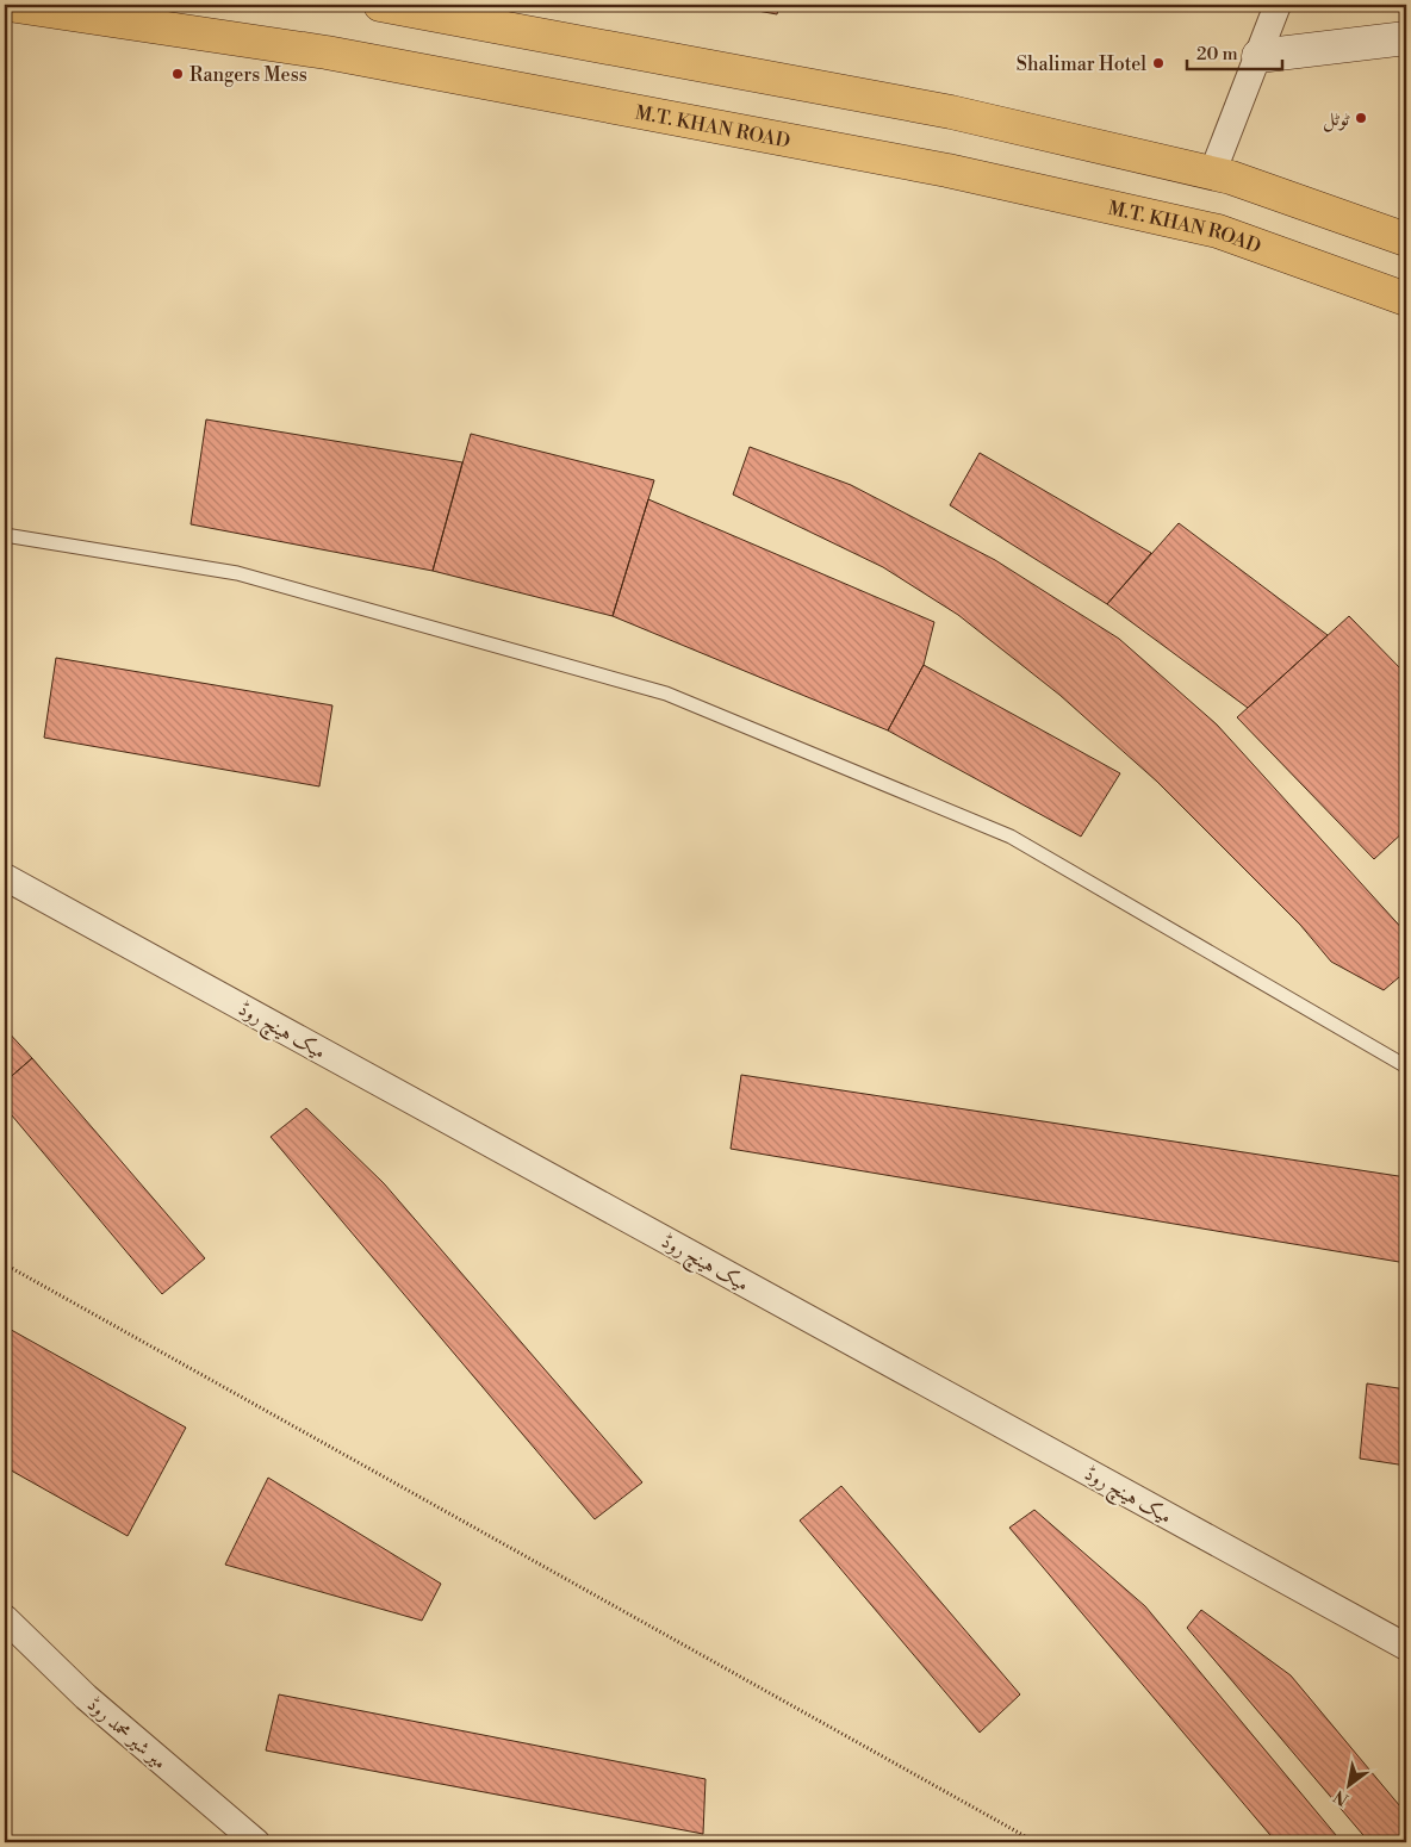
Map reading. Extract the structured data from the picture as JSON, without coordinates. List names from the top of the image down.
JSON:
{
  "streets": {
    "highway": ["M.T. KHAN ROAD"],
    "street": ["میک ہینچ روڈ", "میر شیر محمد روڈ"]
  },
  "places": ["Shalimar Hotel", "Rangers Mess", "ٹوٹل"],
  "scale_bar": "20 m",
  "north": "bottom left"
}
